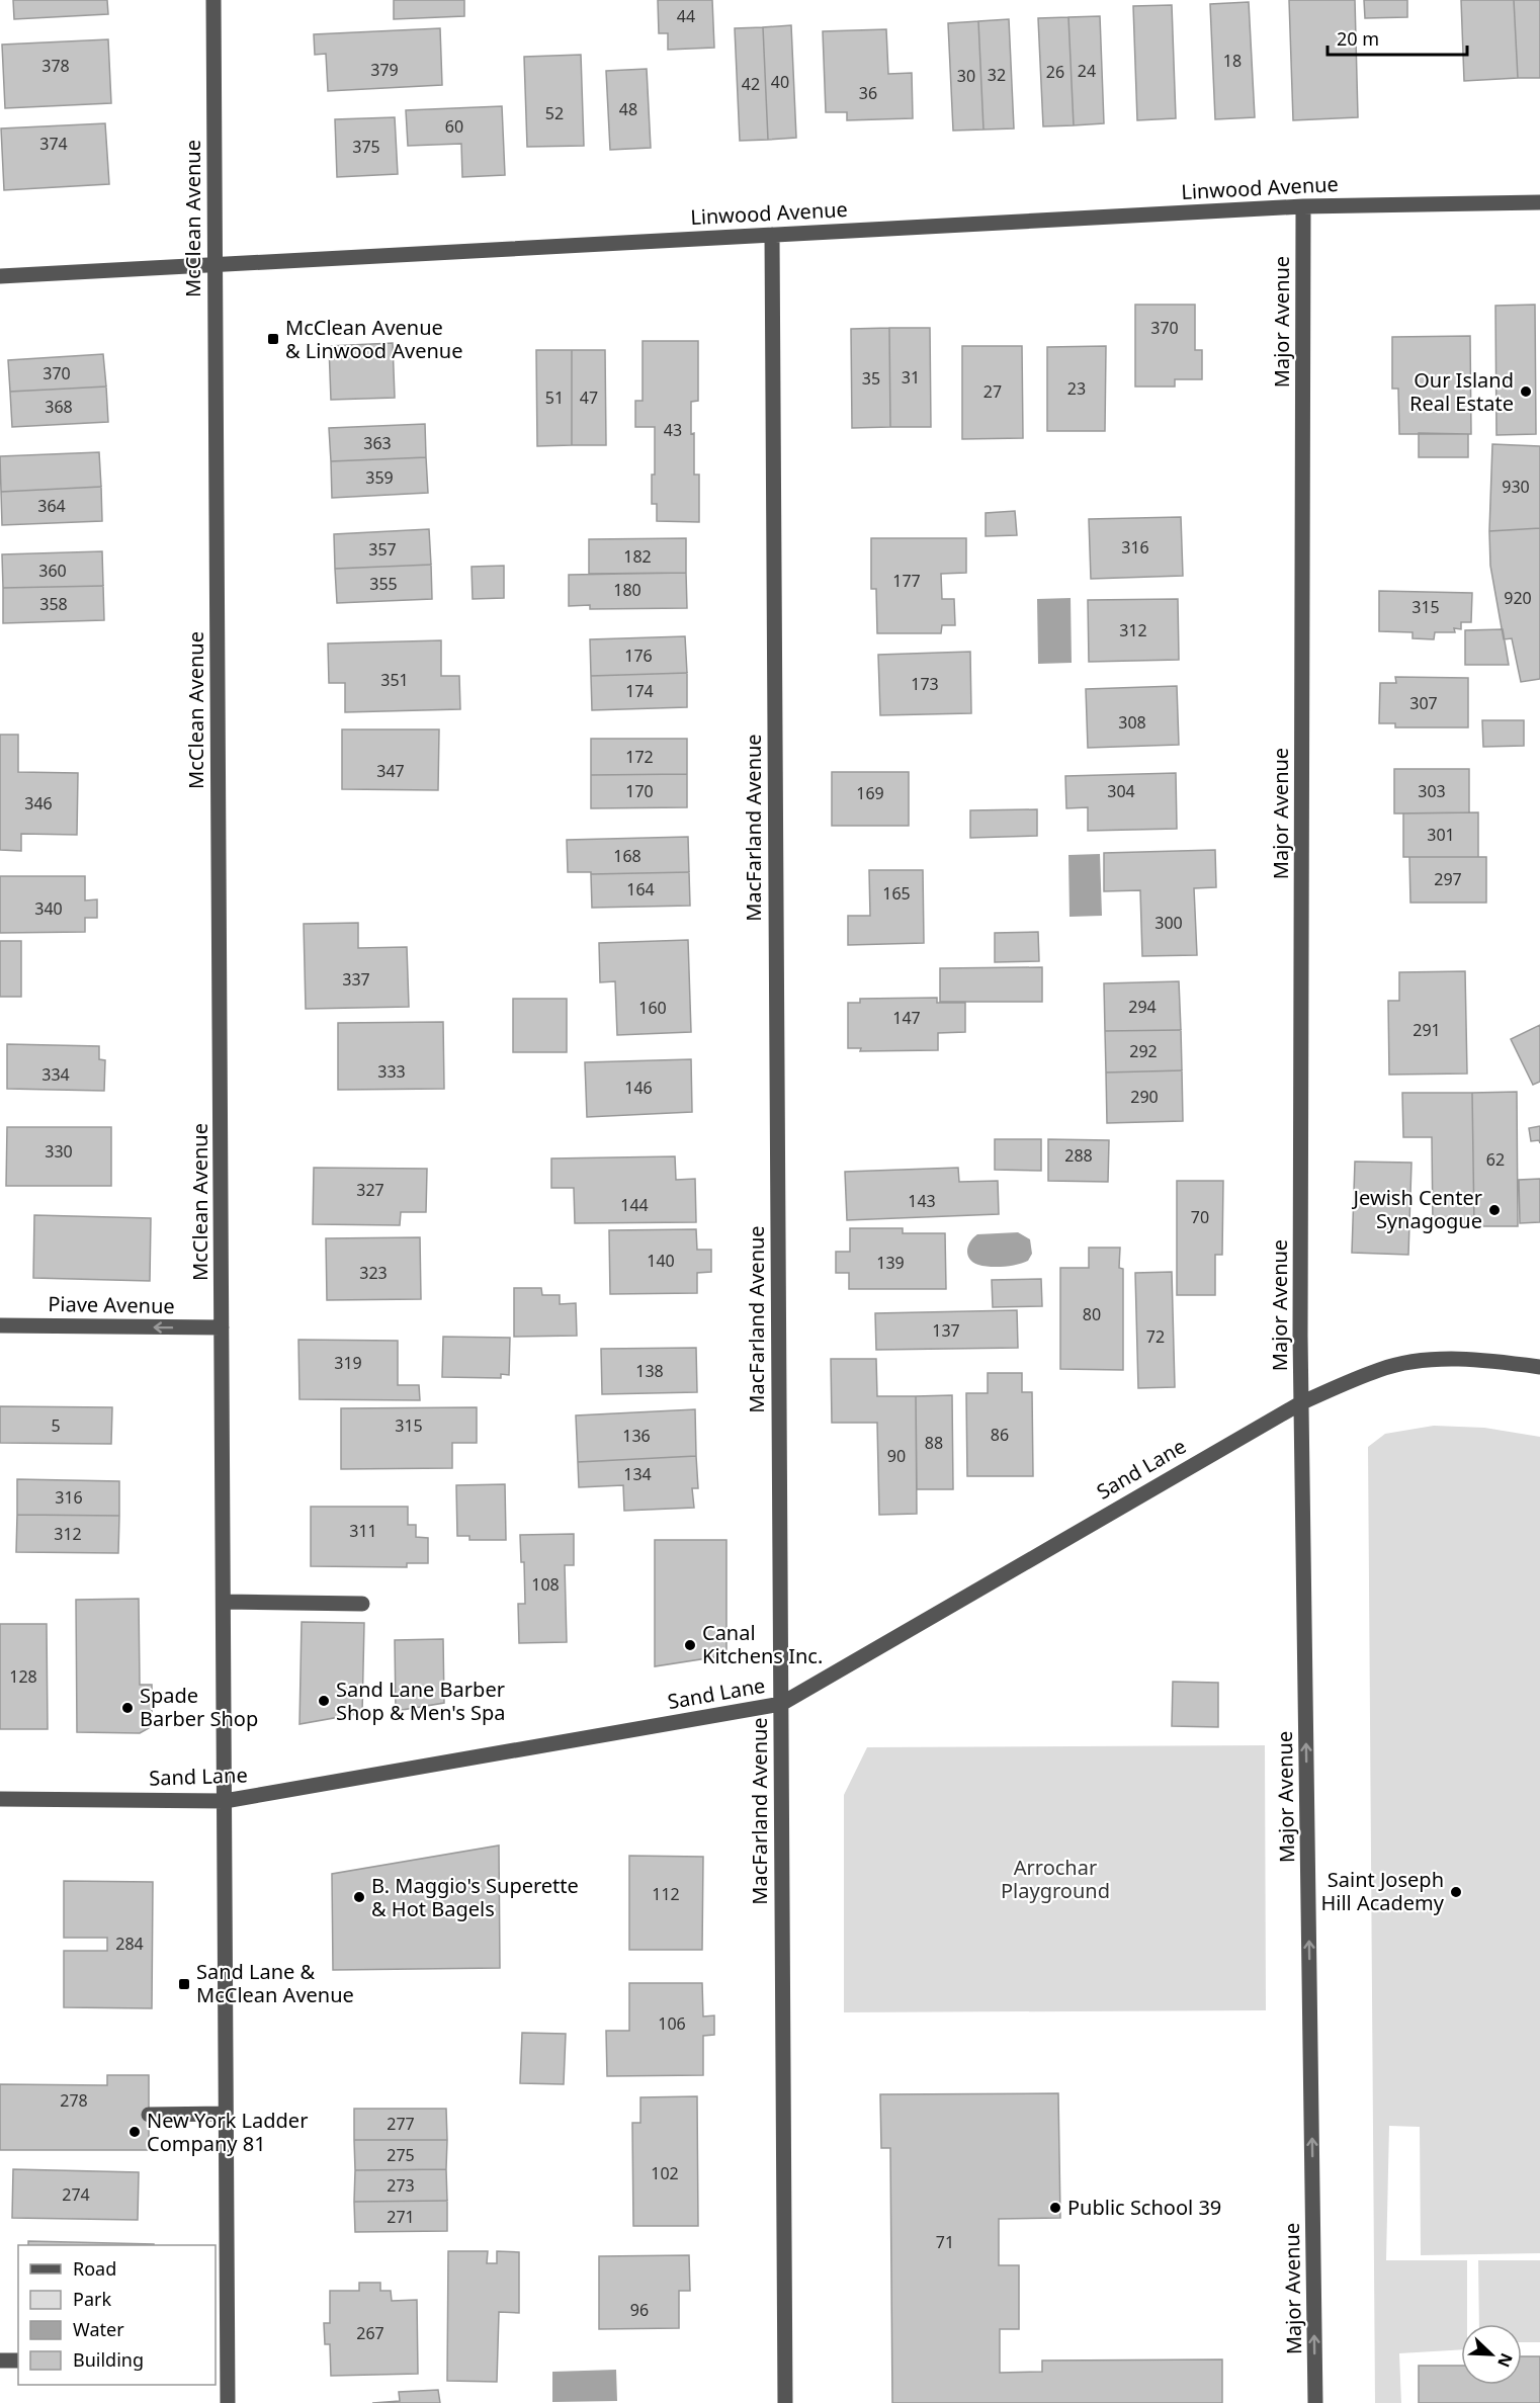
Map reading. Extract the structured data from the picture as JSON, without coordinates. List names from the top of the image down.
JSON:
{
  "streets": {
    "street": [
      "Linwood Avenue",
      "McClean Avenue",
      "Major Avenue",
      "MacFarland Avenue",
      "Piave Avenue",
      "Sand Lane"
    ]
  },
  "crossings": [
    ["Linwood Avenue", "McClean Avenue"],
    ["Linwood Avenue", "Major Avenue"],
    ["Linwood Avenue", "MacFarland Avenue"],
    ["McClean Avenue", "Piave Avenue"],
    ["McClean Avenue", "Sand Lane"],
    ["Major Avenue", "Sand Lane"],
    ["MacFarland Avenue", "Sand Lane"]
  ],
  "one_way": ["Major Avenue", "Piave Avenue"],
  "parks": ["Arrochar Playground"],
  "places": {
    "transit": ["McClean Avenue & Linwood Avenue", "Sand Lane & McClean Avenue"],
    "other": [
      "Our Island Real Estate",
      "Jewish Center Synagogue",
      "Canal Kitchens Inc.",
      "Sand Lane Barber Shop & Men's Spa",
      "Spade Barber Shop",
      "Saint Joseph Hill Academy",
      "B. Maggio's Superette & Hot Bagels",
      "New York Ladder Company 81",
      "Public School 39"
    ]
  },
  "house_numbers": [
    "44",
    "18",
    "378",
    "379",
    "24",
    "26",
    "32",
    "30",
    "40",
    "42",
    "36",
    "48",
    "52",
    "60",
    "374",
    "375",
    "370",
    "370",
    "31",
    "35",
    "23",
    "27",
    "51",
    "47",
    "368",
    "43",
    "363",
    "359",
    "930",
    "364",
    "316",
    "357",
    "182",
    "360",
    "177",
    "355",
    "180",
    "920",
    "358",
    "315",
    "312",
    "176",
    "351",
    "173",
    "174",
    "307",
    "308",
    "172",
    "347",
    "170",
    "304",
    "303",
    "169",
    "346",
    "301",
    "168",
    "297",
    "164",
    "165",
    "340",
    "300",
    "337",
    "294",
    "160",
    "147",
    "291",
    "292",
    "333",
    "334",
    "146",
    "290",
    "330",
    "288",
    "62",
    "327",
    "143",
    "144",
    "70",
    "140",
    "139",
    "323",
    "80",
    "137",
    "72",
    "319",
    "138",
    "5",
    "315",
    "86",
    "136",
    "88",
    "90",
    "134",
    "316",
    "311",
    "312",
    "108",
    "128",
    "112",
    "284",
    "106",
    "278",
    "277",
    "275",
    "102",
    "273",
    "274",
    "271",
    "71",
    "96",
    "267"
  ],
  "legend": [
    "Road",
    "Park",
    "Water",
    "Building"
  ],
  "scale_bar": "20 m",
  "north": "bottom right"
}
